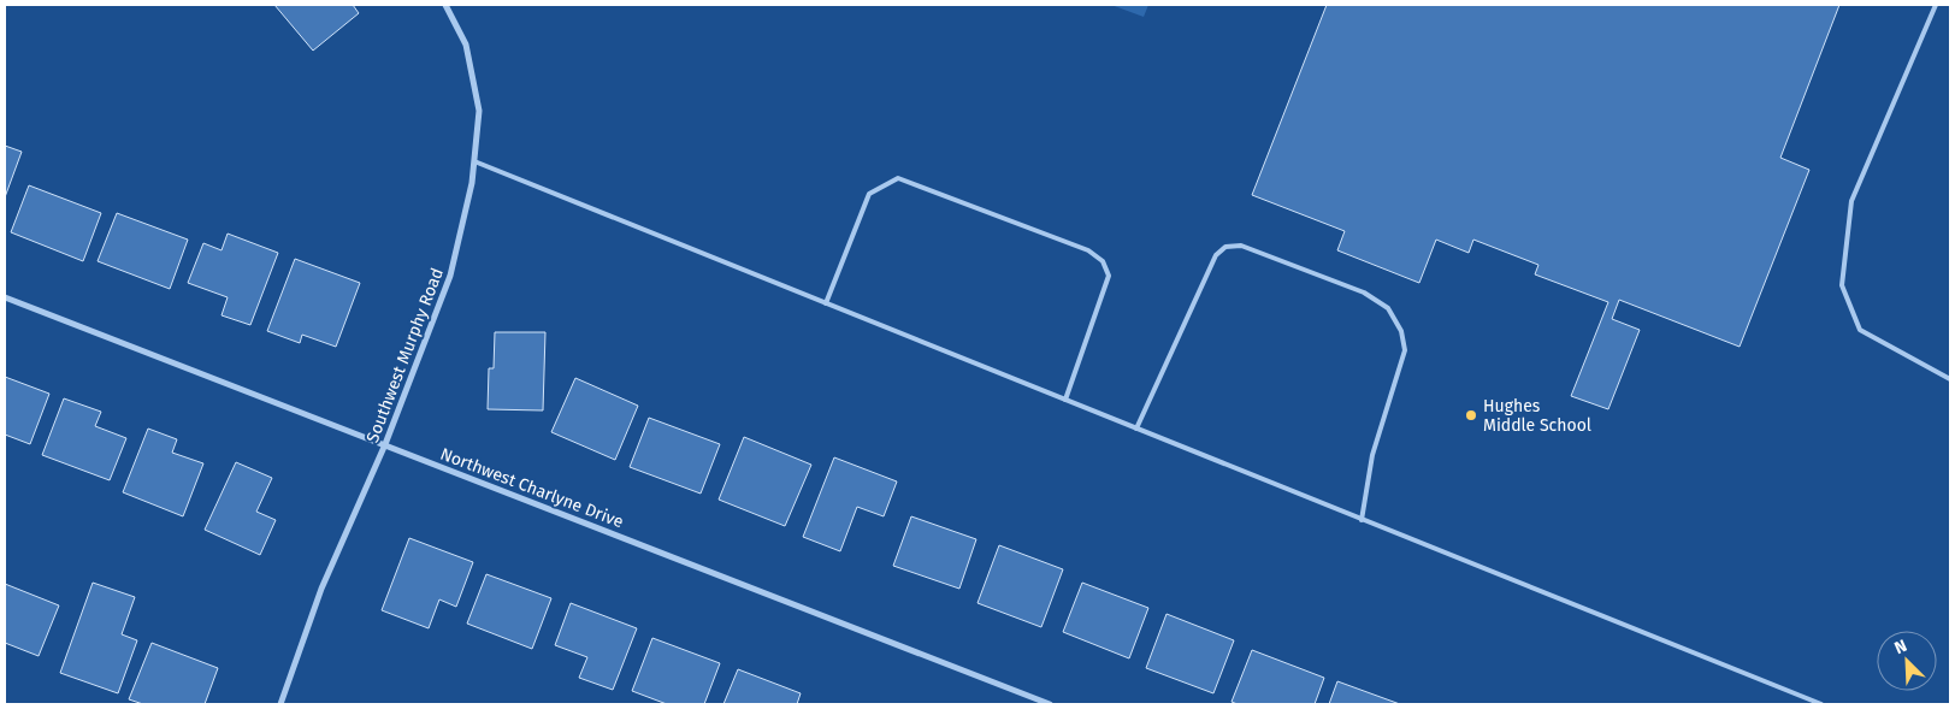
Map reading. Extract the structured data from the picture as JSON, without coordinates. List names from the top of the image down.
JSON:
{
  "streets": {
    "street": ["Southwest Murphy Road", "Northwest Charlyne Drive"]
  },
  "crossings": [
    ["Southwest Murphy Road", "Northwest Charlyne Drive"]
  ],
  "places": ["Hughes Middle School"],
  "north": "top left"
}
